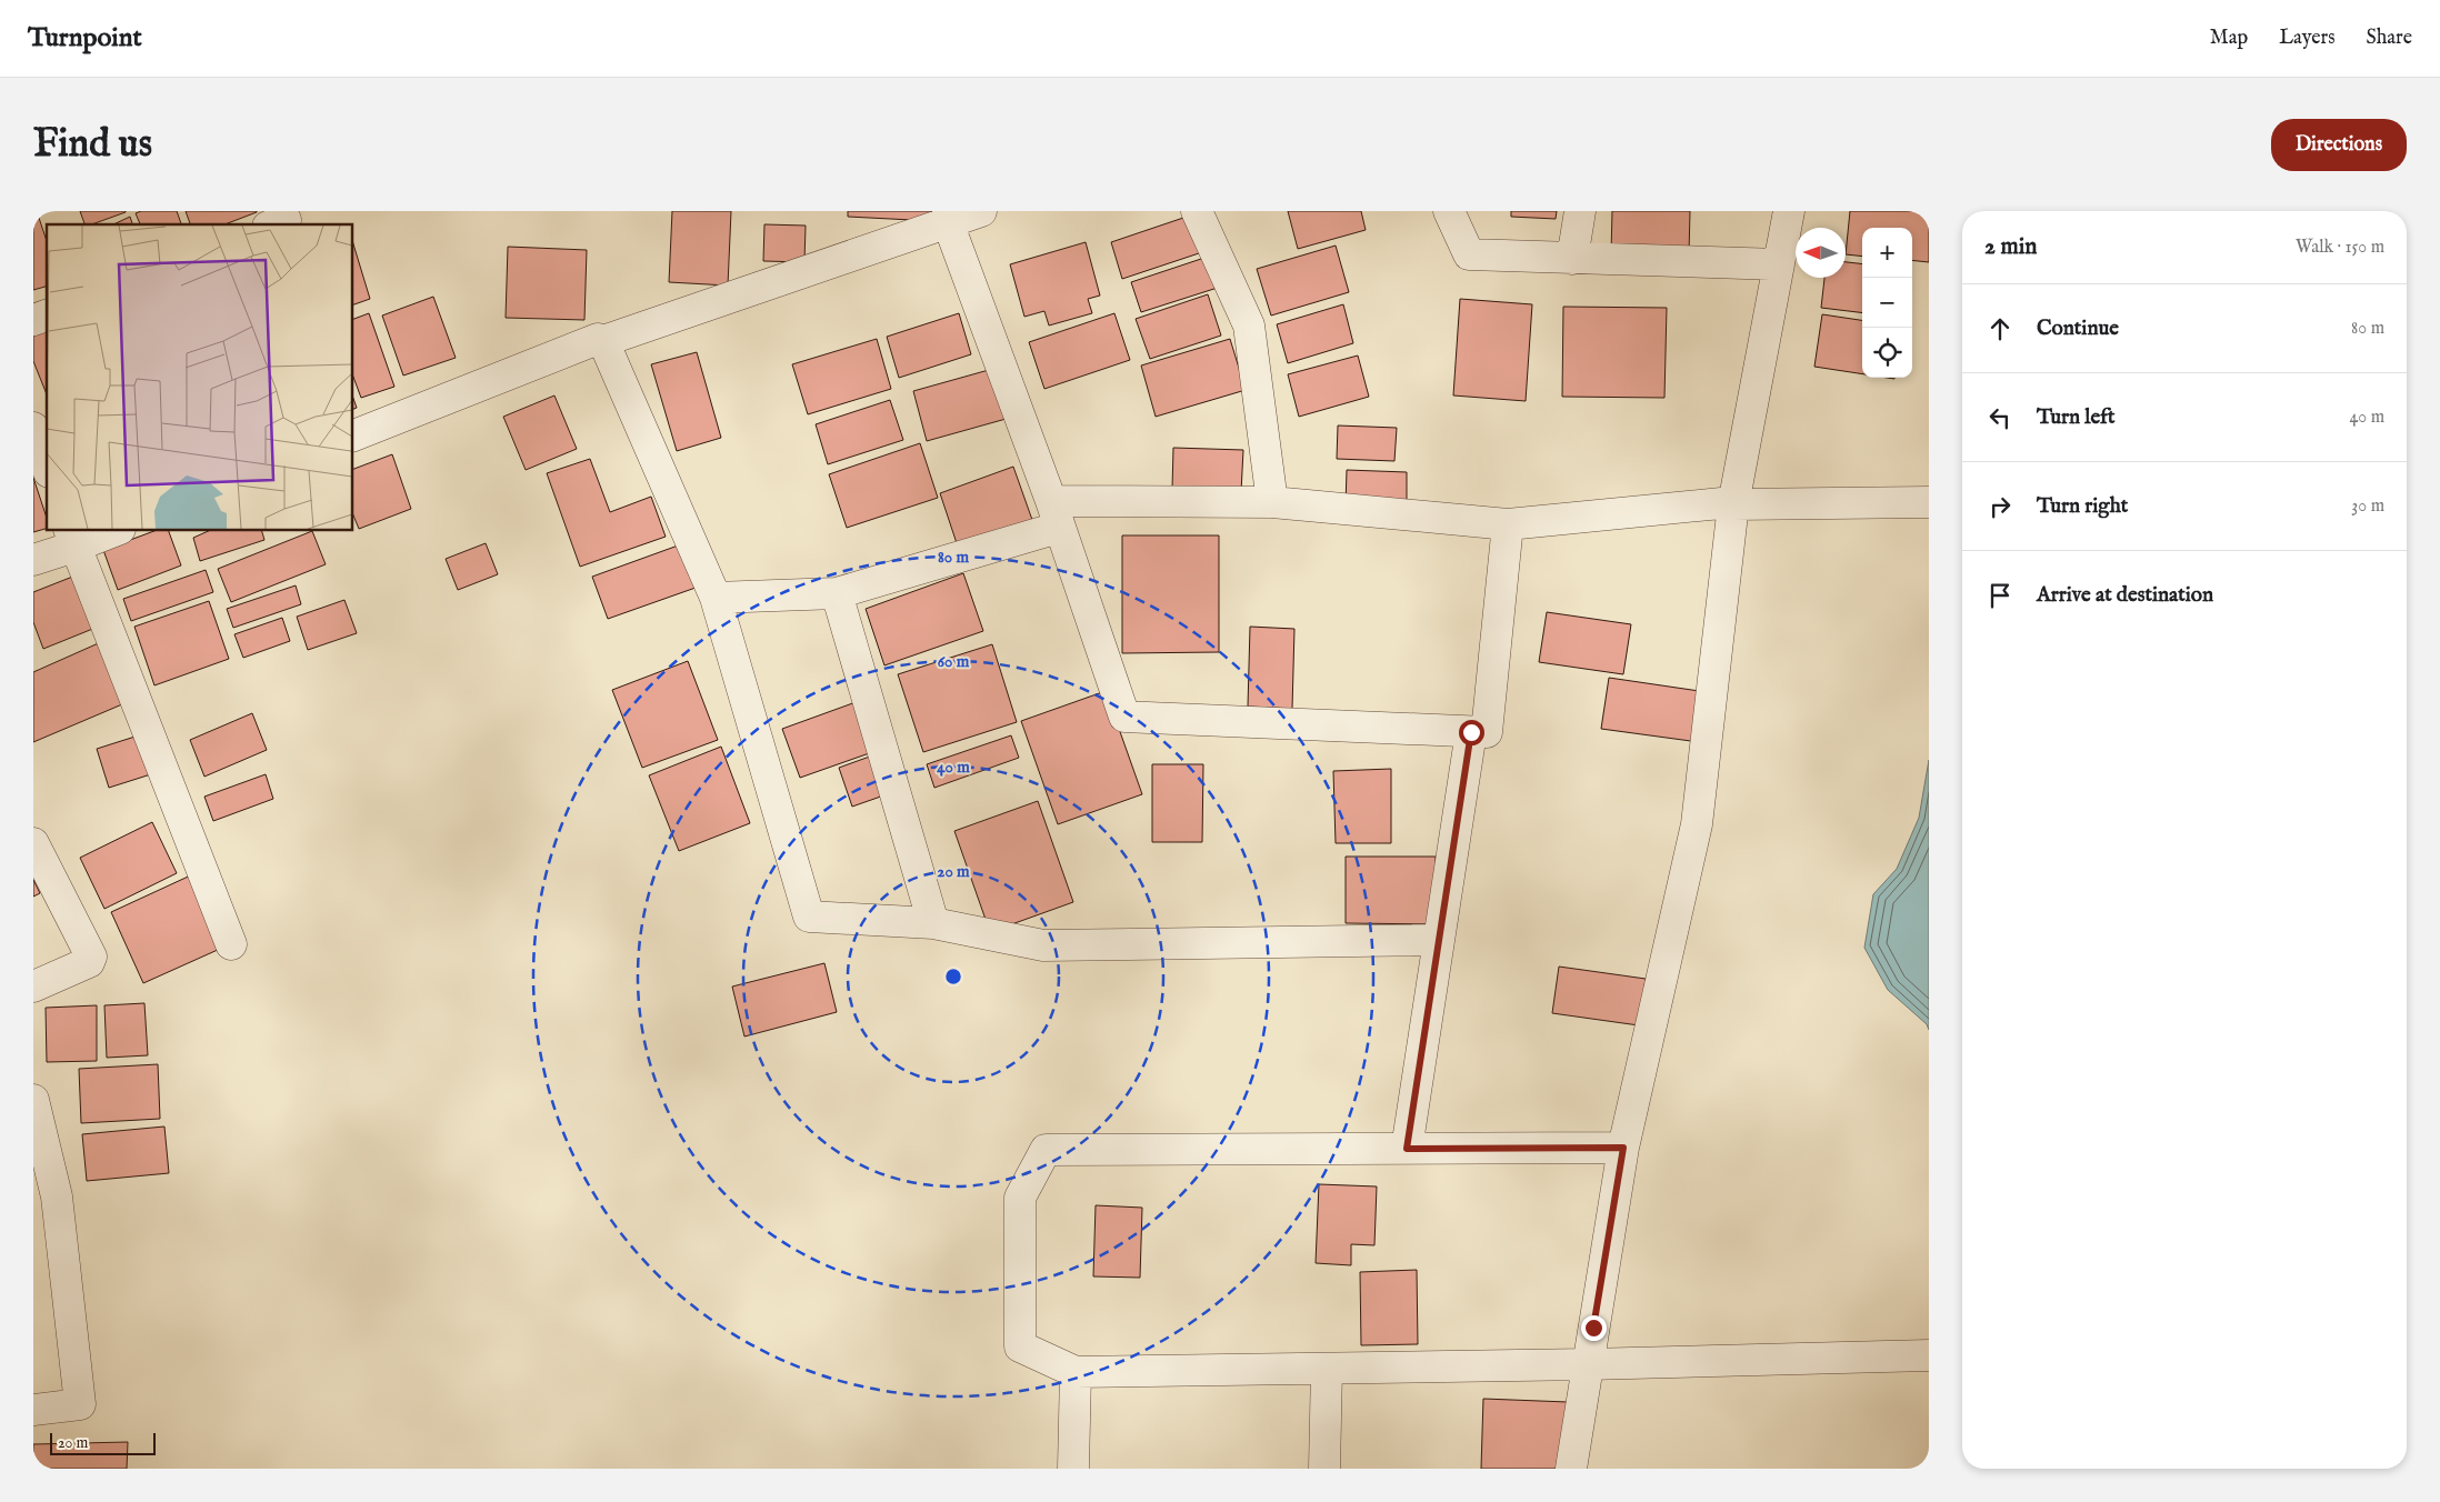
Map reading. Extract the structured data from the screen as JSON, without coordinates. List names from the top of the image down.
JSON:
{
  "scale_bar": "20 m",
  "north": "left",
  "page": {
    "header": "Turnpoint",
    "nav": ["Map", "Layers", "Share"],
    "buttons": "Directions",
    "title": "Find us",
    "heading": ["2 min", "Walk · 150 m"],
    "map_buttons": ["+", "−"],
    "list": [
      ["Continue", "80 m"],
      ["Turn left", "40 m"],
      ["Turn right", "30 m"],
      "Arrive at destination"
    ],
    "scale": "20 m"
  },
  "rings": [
    "80 m",
    "60 m",
    "40 m",
    "20 m"
  ]
}
